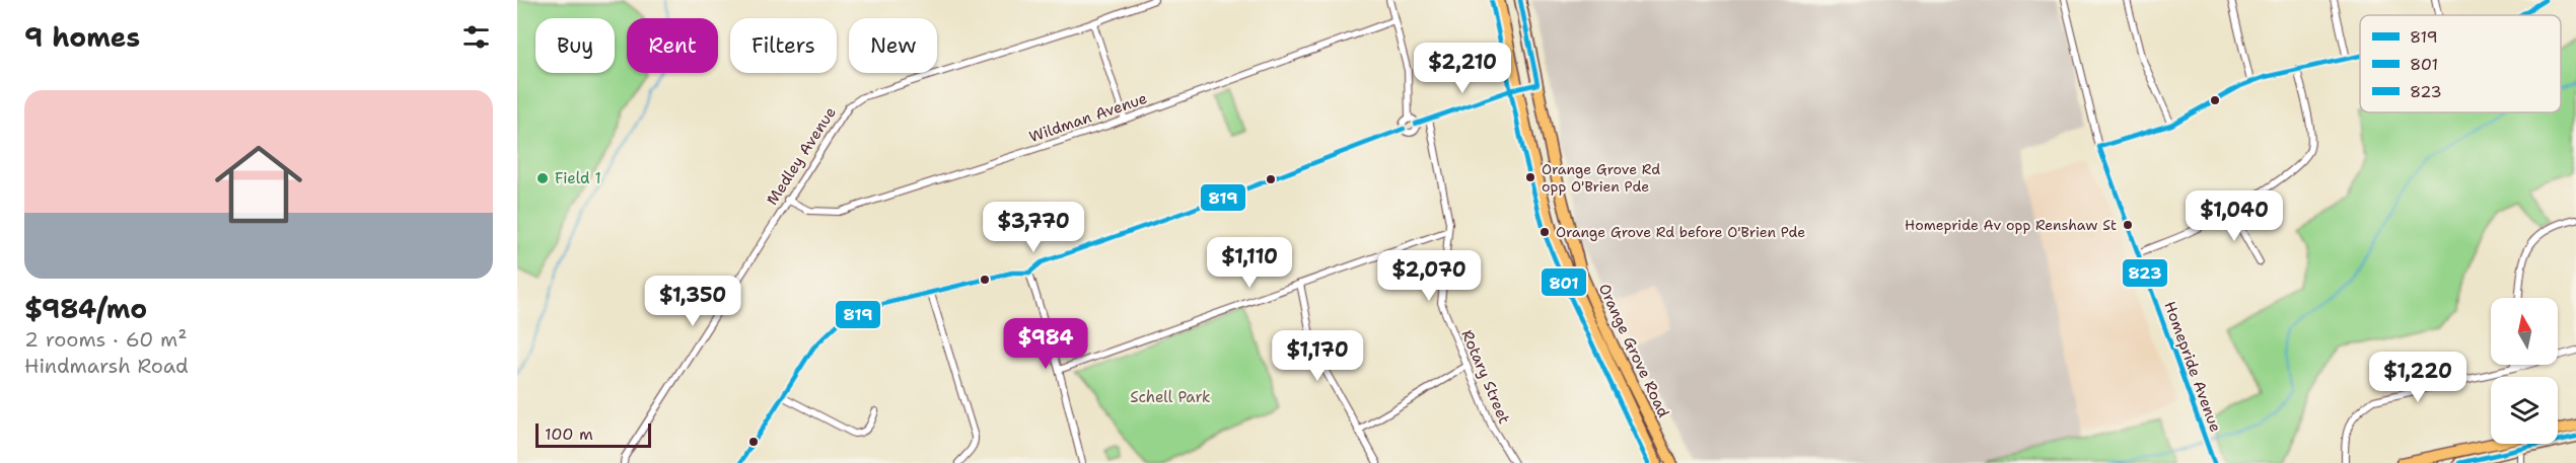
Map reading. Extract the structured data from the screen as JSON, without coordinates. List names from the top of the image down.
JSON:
{
  "streets": {
    "highway": ["Orange Grove Road"],
    "street": [
      "Wildman Avenue",
      "Medley Avenue",
      "Homepride Avenue",
      "Rotary Street"
    ]
  },
  "crossings": [
    ["Wildman Avenue", "Medley Avenue"]
  ],
  "parks": ["Schell Park"],
  "places": [
    "Orange Grove Rd opp O'Brien Pde",
    "Field 1",
    "Homepride Av opp Renshaw St",
    "Orange Grove Rd before O'Brien Pde"
  ],
  "lines": ["transit line 819", "transit line 823", "transit line 801"],
  "legend": ["819", "801", "823"],
  "scale_bar": "100 m",
  "north": "top",
  "page": {
    "heading": "9 homes",
    "chip": [
      "Buy",
      "Rent",
      "Filters",
      "New"
    ],
    "price": [
      "$2,210",
      "$1,040",
      "$3,770",
      "$1,110",
      "$2,070",
      "$1,350",
      "$984",
      "$1,170",
      "$1,220"
    ],
    "list": [
      {
        "name": "$984/mo",
        "note": "2 rooms · 60 m² · Hindmarsh Road"
      }
    ],
    "scale": "100 m"
  }
}
